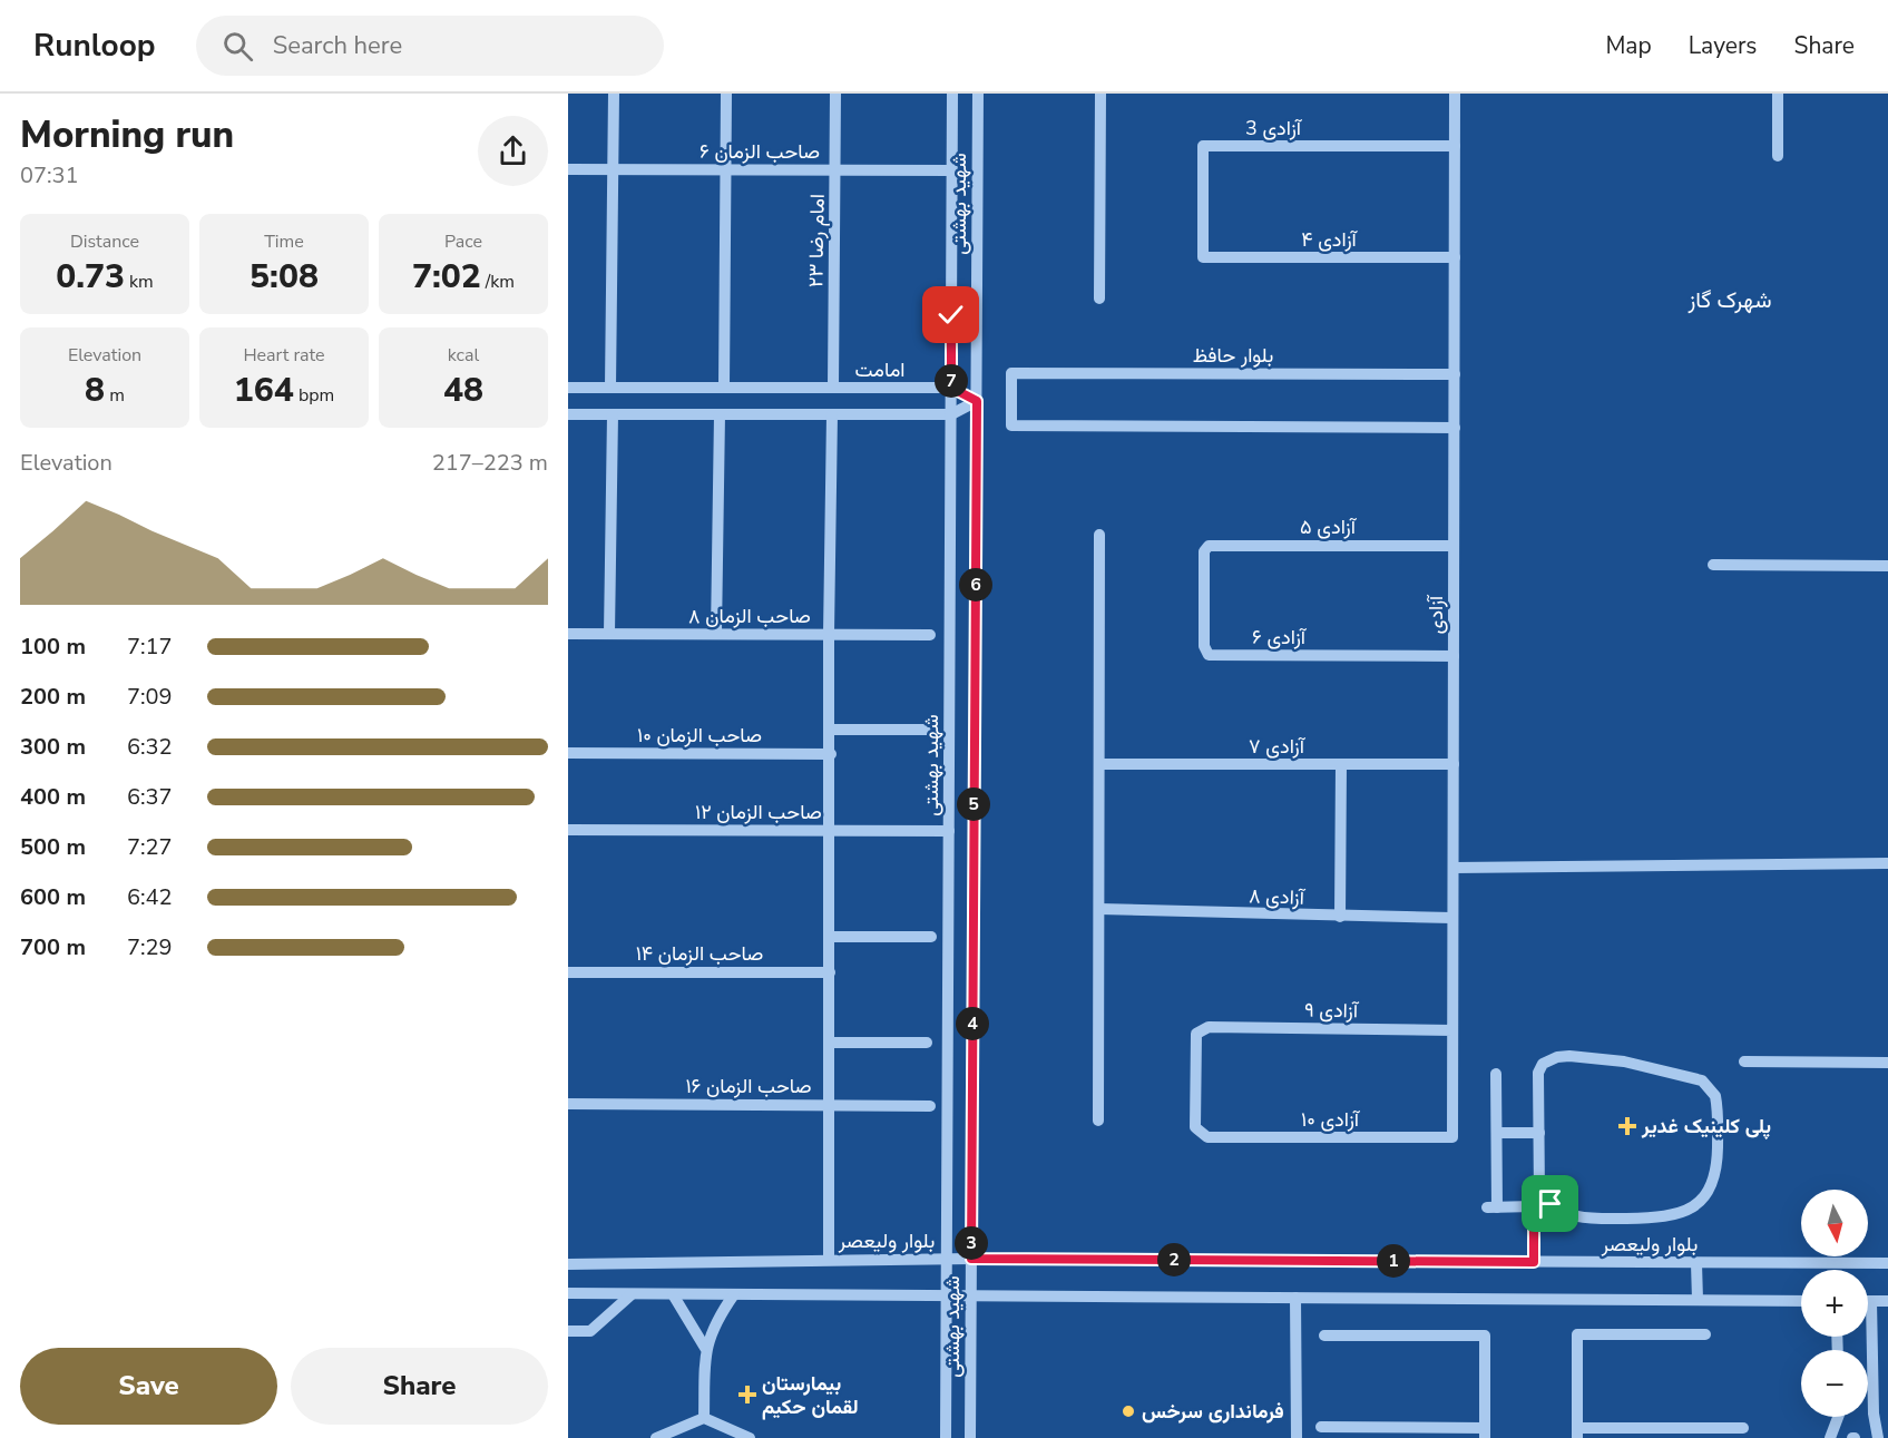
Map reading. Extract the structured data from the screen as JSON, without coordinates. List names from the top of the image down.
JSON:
{
  "streets": {
    "street": [
      "آزادی 3",
      "صاحب الزمان ۶",
      "شهید بهشتی",
      "آزادی ۴",
      "امام رضا ۲۳",
      "بلوار حافظ",
      "امامت",
      "آزادی ۵",
      "آزادی",
      "صاحب الزمان ۸",
      "آزادی ۶",
      "صاحب الزمان ۱۰",
      "آزادی ۷",
      "صاحب الزمان ۱۲",
      "آزادی ۸",
      "صاحب الزمان ۱۴",
      "آزادی ۹",
      "صاحب الزمان ۱۶",
      "آزادی ۱۰",
      "بلوار ولیعصر"
    ]
  },
  "crossings": [
    ["آزادی 3", "آزادی ۴"],
    ["آزادی 3", "آزادی"],
    ["صاحب الزمان ۶", "شهید بهشتی"],
    ["صاحب الزمان ۶", "امام رضا ۲۳"],
    ["شهید بهشتی", "امامت"],
    ["شهید بهشتی", "صاحب الزمان ۱۲"],
    ["شهید بهشتی", "بلوار ولیعصر"],
    ["آزادی ۴", "آزادی"],
    ["امام رضا ۲۳", "امامت"],
    ["بلوار حافظ", "آزادی"],
    ["آزادی ۵", "آزادی"],
    ["آزادی ۵", "آزادی ۶"],
    ["آزادی", "آزادی ۶"],
    ["آزادی", "آزادی ۷"],
    ["آزادی", "آزادی ۸"],
    ["آزادی", "آزادی ۹"],
    ["آزادی", "آزادی ۱۰"],
    ["آزادی ۹", "آزادی ۱۰"]
  ],
  "districts": ["شهرک گاز"],
  "places": {
    "health": ["پلی کلینیک غدیر", "بیمارستان لقمان حکیم"],
    "other": ["فرمانداری سرخس"]
  },
  "north": "bottom",
  "page": {
    "header": "Runloop",
    "search": "Search here",
    "nav": ["Map", "Layers", "Share"],
    "heading": ["Morning run", "07:31"],
    "stats": [
      ["Distance", "0.73 km"],
      ["Time", "5:08"],
      ["Pace", "7:02 /km"],
      ["Elevation", "8 m"],
      ["Heart rate", "164 bpm"],
      ["kcal", "48"]
    ],
    "pins": [
      "7",
      "6",
      "5",
      "4",
      "3",
      "2",
      "1"
    ],
    "chart": ["Elevation", "217–223 m"],
    "list": [
      {
        "name": "100 m",
        "note": "7:17"
      },
      {
        "name": "200 m",
        "note": "7:09"
      },
      {
        "name": "300 m",
        "note": "6:32"
      },
      {
        "name": "400 m",
        "note": "6:37"
      },
      {
        "name": "500 m",
        "note": "7:27"
      },
      {
        "name": "600 m",
        "note": "6:42"
      },
      {
        "name": "700 m",
        "note": "7:29"
      }
    ],
    "map_buttons": ["+", "−"],
    "buttons": ["Save", "Share"]
  }
}
